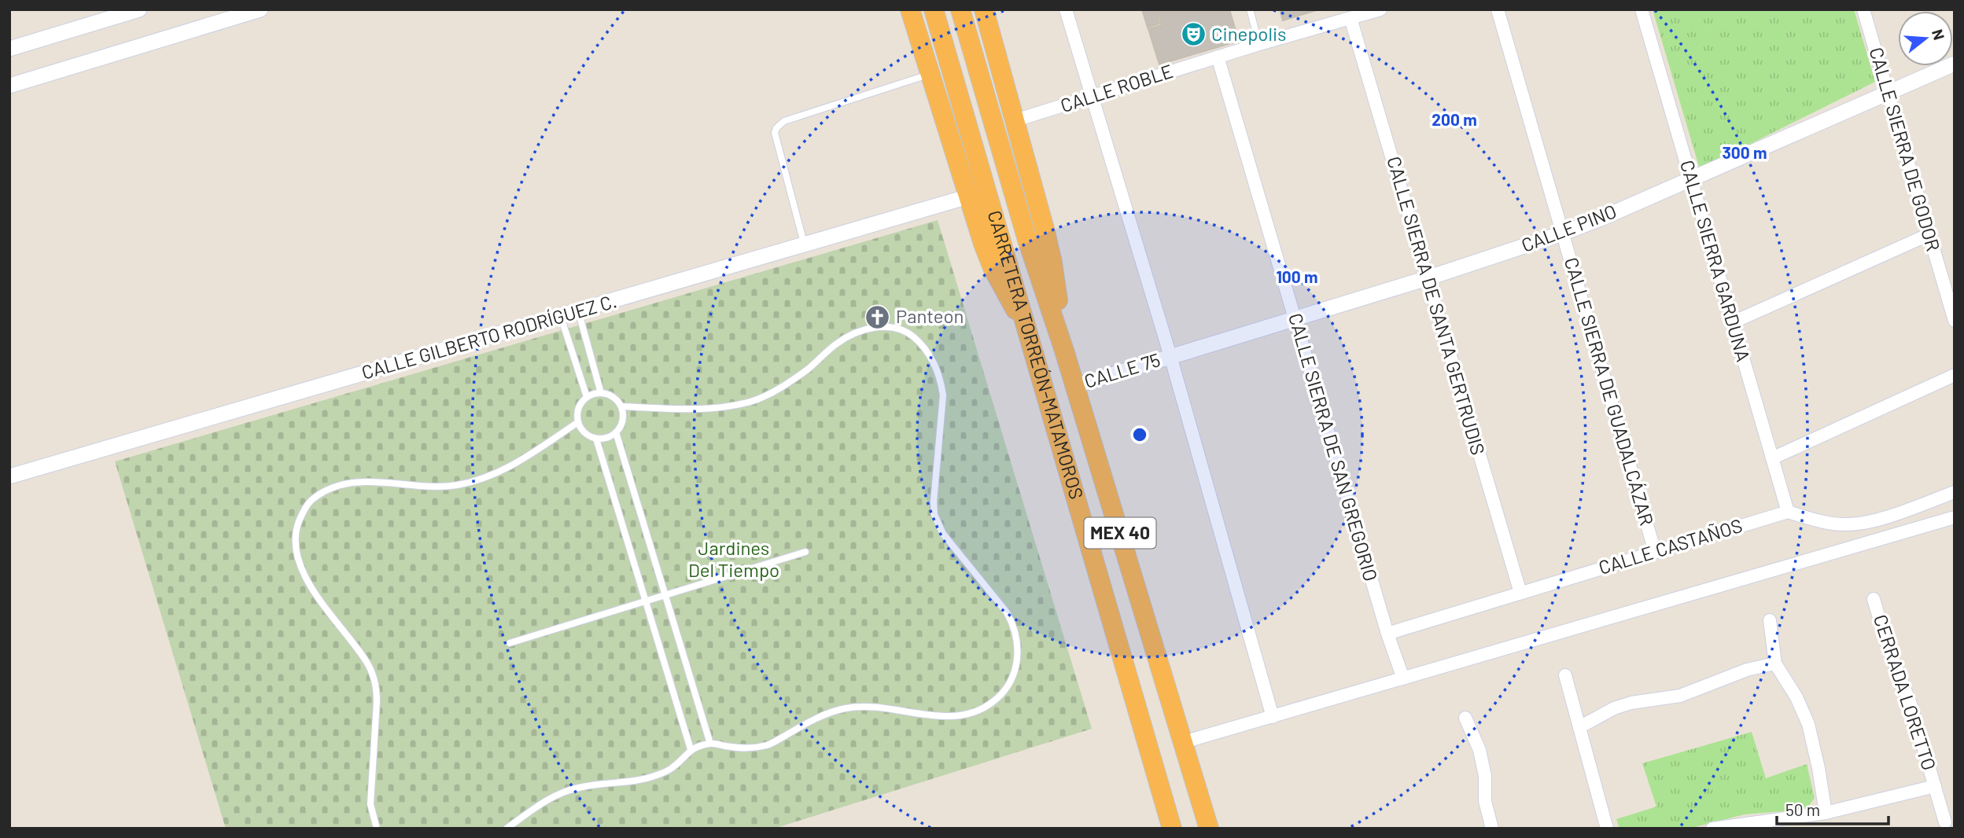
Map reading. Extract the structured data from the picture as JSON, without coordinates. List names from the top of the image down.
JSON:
{
  "streets": {
    "highway": ["CARRETERA TORREÓN-MATAMOROS", "MEX 40"],
    "street": [
      "CALLE ROBLE",
      "CALLE SIERRA DE GODOR",
      "CALLE PINO",
      "CALLE SIERRA GARDUNA",
      "CALLE SIERRA DE SANTA GERTRUDIS",
      "CALLE GILBERTO RODRÍGUEZ C.",
      "CALLE 75",
      "CALLE SIERRA DE GUADALCÁZAR",
      "CALLE SIERRA DE SAN GREGORIO",
      "CALLE CASTAÑOS",
      "CERRADA LORETTO"
    ]
  },
  "crossings": [
    ["CALLE ROBLE", "CALLE SIERRA DE SANTA GERTRUDIS"],
    ["CALLE ROBLE", "CALLE SIERRA DE SAN GREGORIO"],
    ["CALLE SIERRA DE GODOR", "CALLE PINO"],
    ["CALLE PINO", "CALLE SIERRA GARDUNA"],
    ["CALLE PINO", "CALLE SIERRA DE SANTA GERTRUDIS"],
    ["CALLE PINO", "CALLE 75"],
    ["CALLE PINO", "CALLE SIERRA DE GUADALCÁZAR"],
    ["CALLE PINO", "CALLE SIERRA DE SAN GREGORIO"],
    ["CALLE SIERRA GARDUNA", "CALLE CASTAÑOS"],
    ["CALLE SIERRA DE SANTA GERTRUDIS", "CALLE CASTAÑOS"],
    ["CALLE 75", "MEX 40"],
    ["CALLE SIERRA DE GUADALCÁZAR", "CALLE CASTAÑOS"],
    ["CALLE SIERRA DE SAN GREGORIO", "CALLE CASTAÑOS"]
  ],
  "parks": ["Jardines Del Tiempo"],
  "places": {
    "theatre": ["Cinepolis"],
    "church": ["Panteon"]
  },
  "scale_bar": "50 m",
  "north": "right",
  "rings": ["200 m", "300 m", "100 m"]
}
